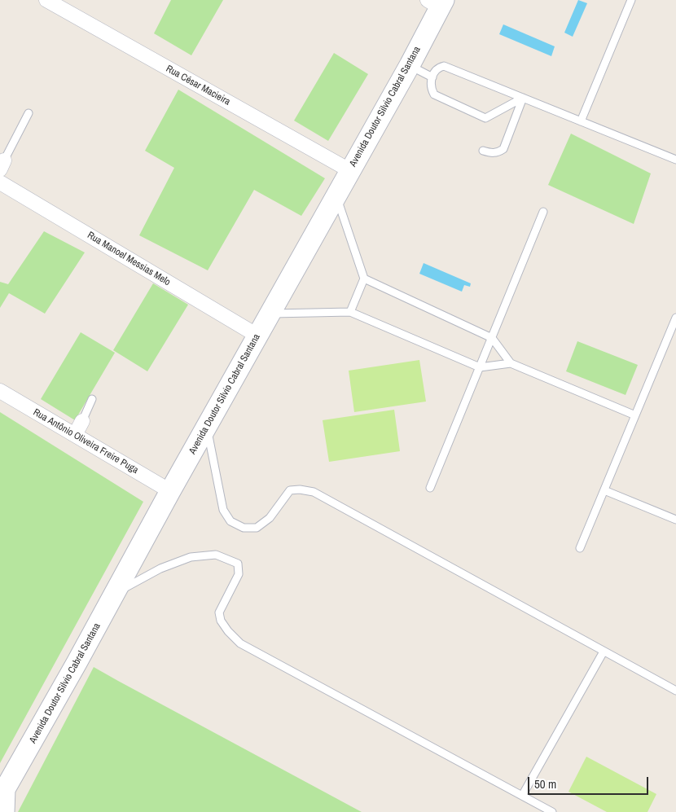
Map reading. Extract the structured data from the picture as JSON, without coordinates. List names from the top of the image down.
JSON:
{
  "streets": {
    "street": [
      "Rua César Macieira",
      "Avenida Doutor Silvio Cabral Santana",
      "Rua Manoel Messias Melo",
      "Rua Antônio Oliveira Freire Puga"
    ]
  },
  "crossings": [
    ["Rua César Macieira", "Avenida Doutor Silvio Cabral Santana"],
    ["Avenida Doutor Silvio Cabral Santana", "Rua Manoel Messias Melo"],
    ["Avenida Doutor Silvio Cabral Santana", "Rua Antônio Oliveira Freire Puga"]
  ],
  "scale_bar": "50 m"
}
